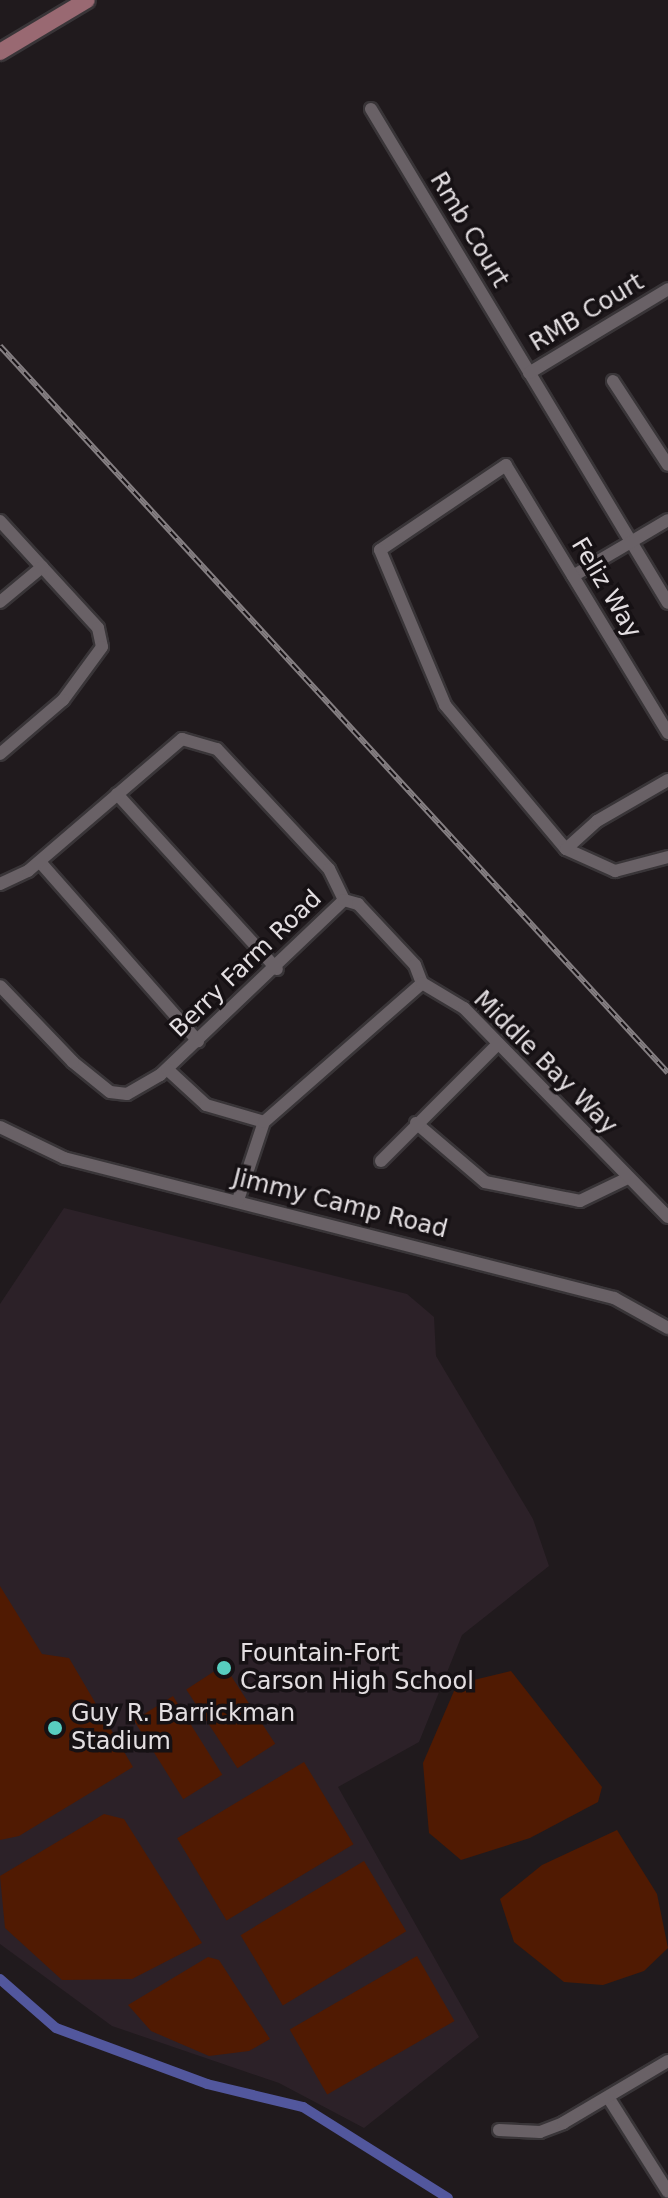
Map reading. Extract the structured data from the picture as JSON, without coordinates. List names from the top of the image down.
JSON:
{
  "streets": {
    "street": [
      "Rmb Court",
      "RMB Court",
      "Feliz Way",
      "Berry Farm Road",
      "Middle Bay Way",
      "Jimmy Camp Road"
    ]
  },
  "crossings": [
    ["Rmb Court", "RMB Court"]
  ],
  "places": ["Fountain-Fort Carson High School", "Guy R. Barrickman Stadium"]
}
